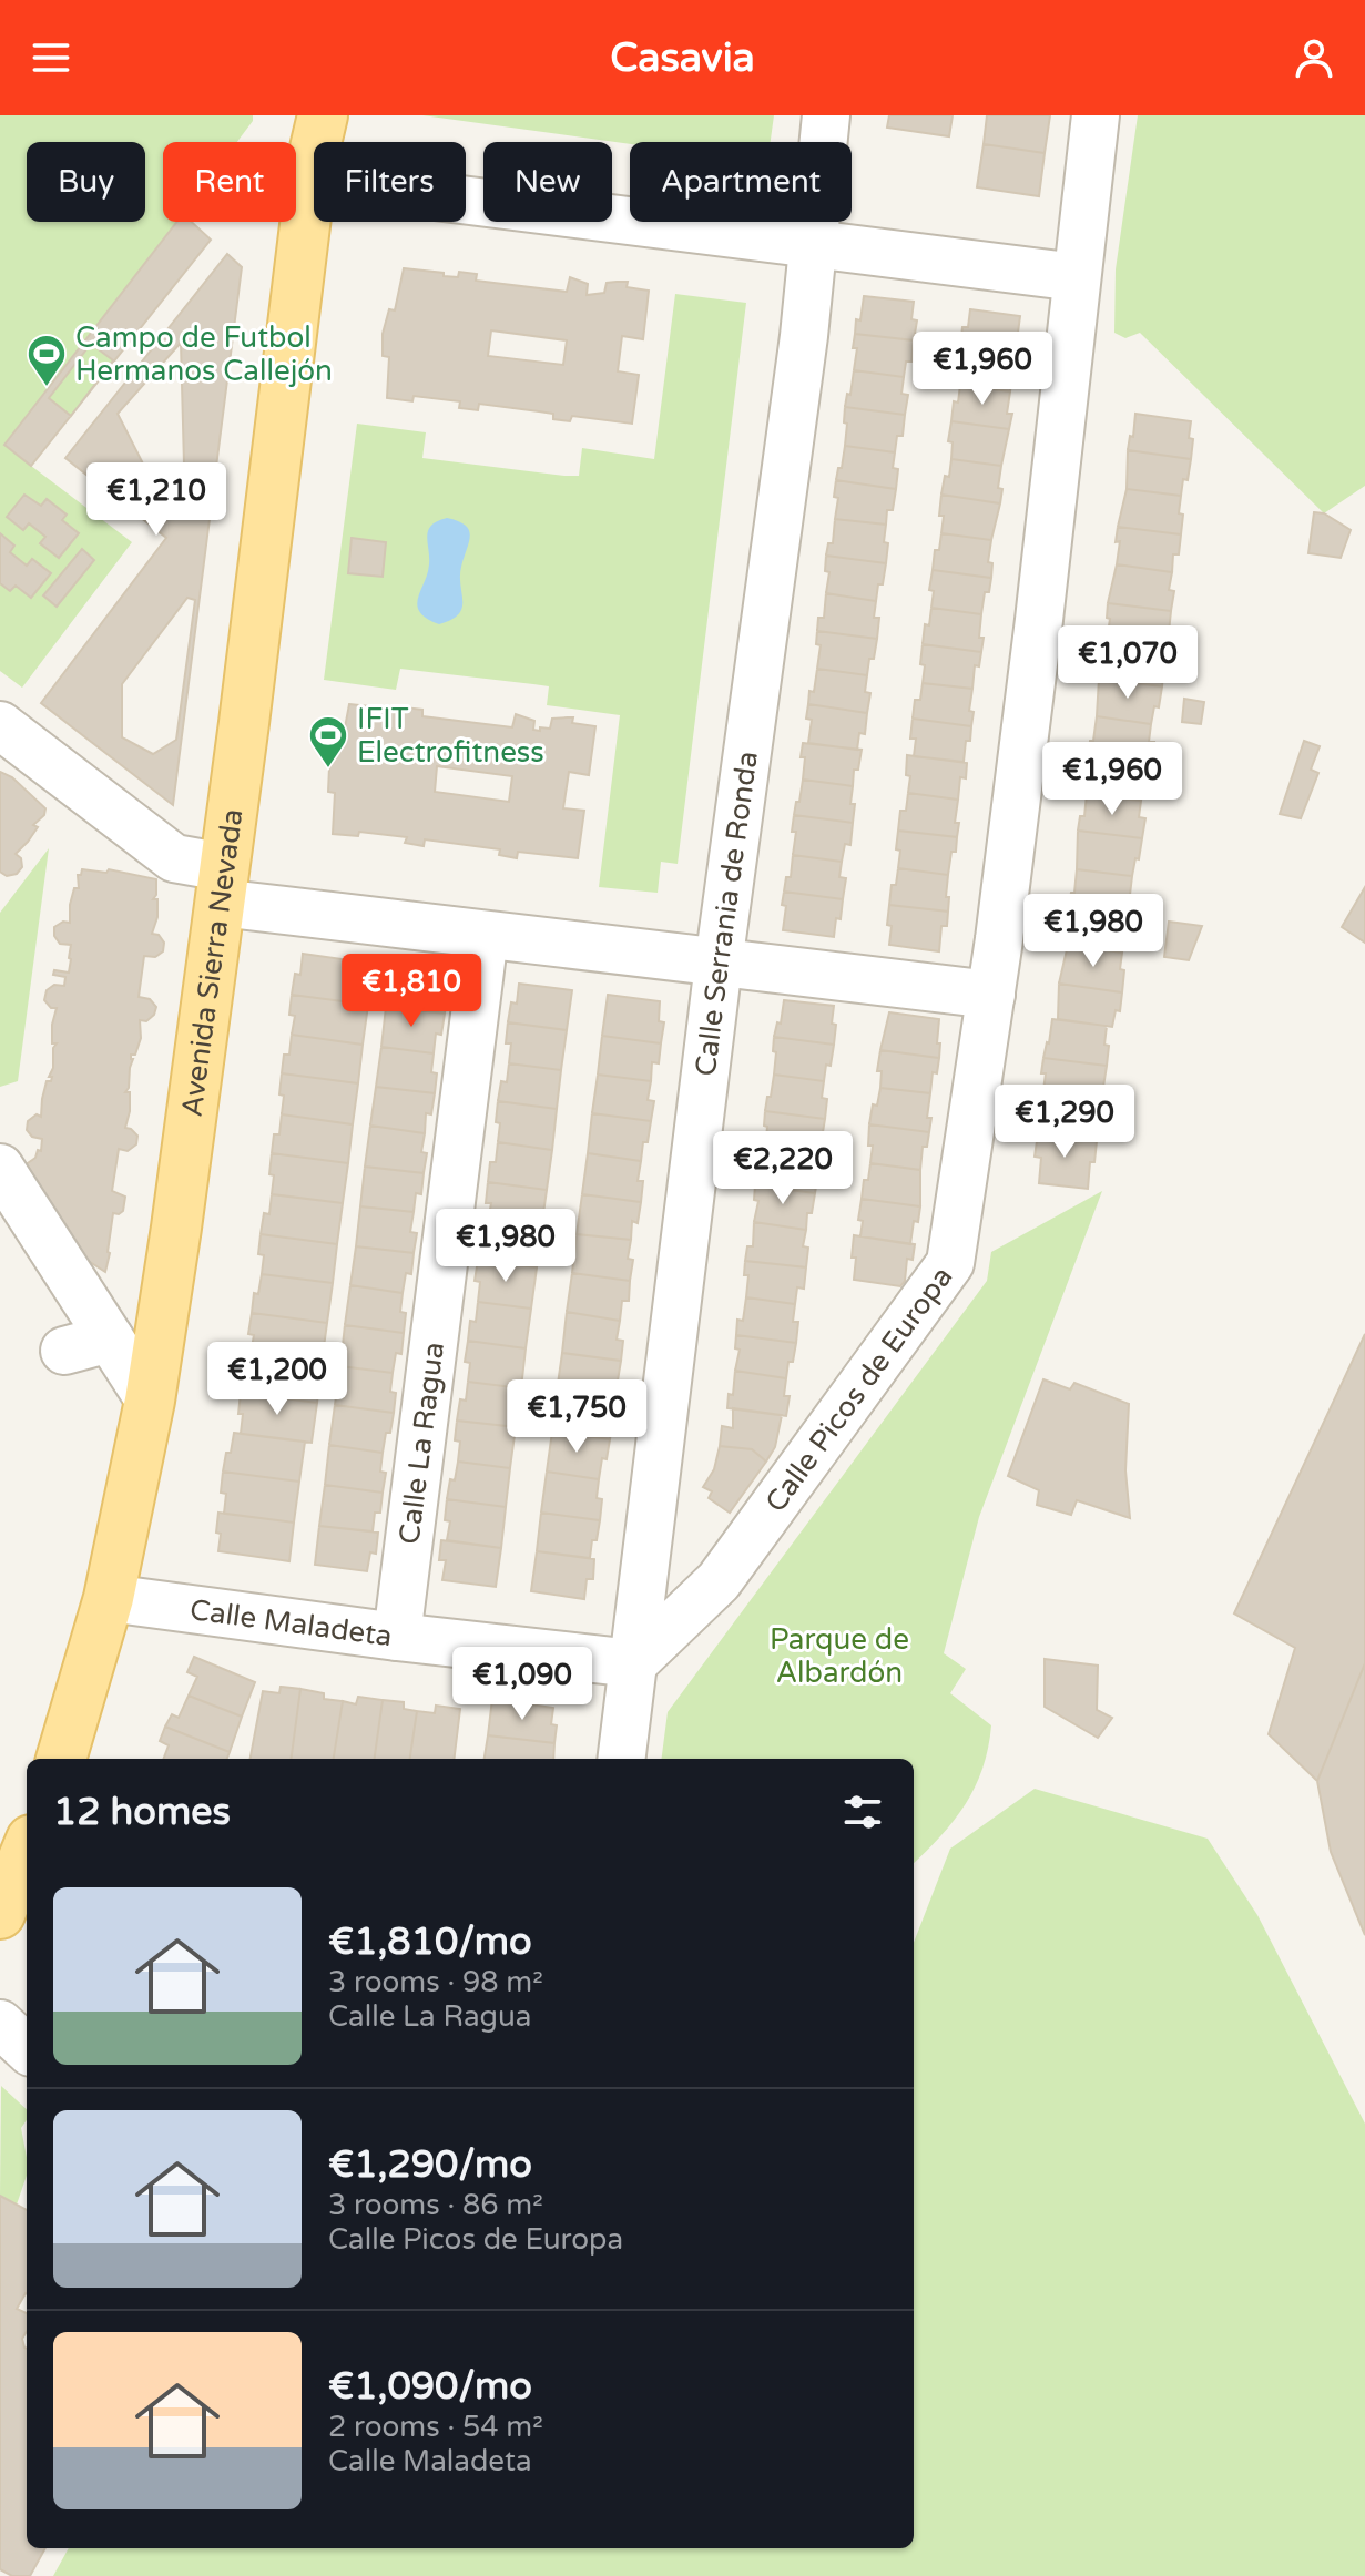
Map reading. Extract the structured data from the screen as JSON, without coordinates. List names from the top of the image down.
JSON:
{
  "streets": {
    "main road": ["Avenida Sierra Nevada"],
    "street": [
      "Calle Serrania de Ronda",
      "Calle Picos de Europa",
      "Calle La Ragua",
      "Calle Maladeta"
    ]
  },
  "crossings": [
    ["Calle Serrania de Ronda", "Calle Picos de Europa"],
    ["Calle Serrania de Ronda", "Calle Maladeta"],
    ["Avenida Sierra Nevada", "Calle Maladeta"],
    ["Calle Picos de Europa", "Calle Maladeta"],
    ["Calle La Ragua", "Calle Maladeta"]
  ],
  "parks": ["Parque de Albardón"],
  "places": {
    "sports": ["Campo de Futbol Hermanos Callejón", "IFIT Electrofitness"]
  },
  "page": {
    "header": "Casavia",
    "chip": [
      "Buy",
      "Rent",
      "Filters",
      "New",
      "Apartment"
    ],
    "price": [
      "€1,960",
      "€1,210",
      "€1,070",
      "€1,960",
      "€1,980",
      "€1,810",
      "€1,290",
      "€2,220",
      "€1,980",
      "€1,200",
      "€1,750",
      "€1,090"
    ],
    "heading": "12 homes",
    "list": [
      {
        "name": "€1,810/mo",
        "note": "3 rooms · 98 m² · Calle La Ragua"
      },
      {
        "name": "€1,290/mo",
        "note": "3 rooms · 86 m² · Calle Picos de Europa"
      },
      {
        "name": "€1,090/mo",
        "note": "2 rooms · 54 m² · Calle Maladeta"
      }
    ]
  }
}
